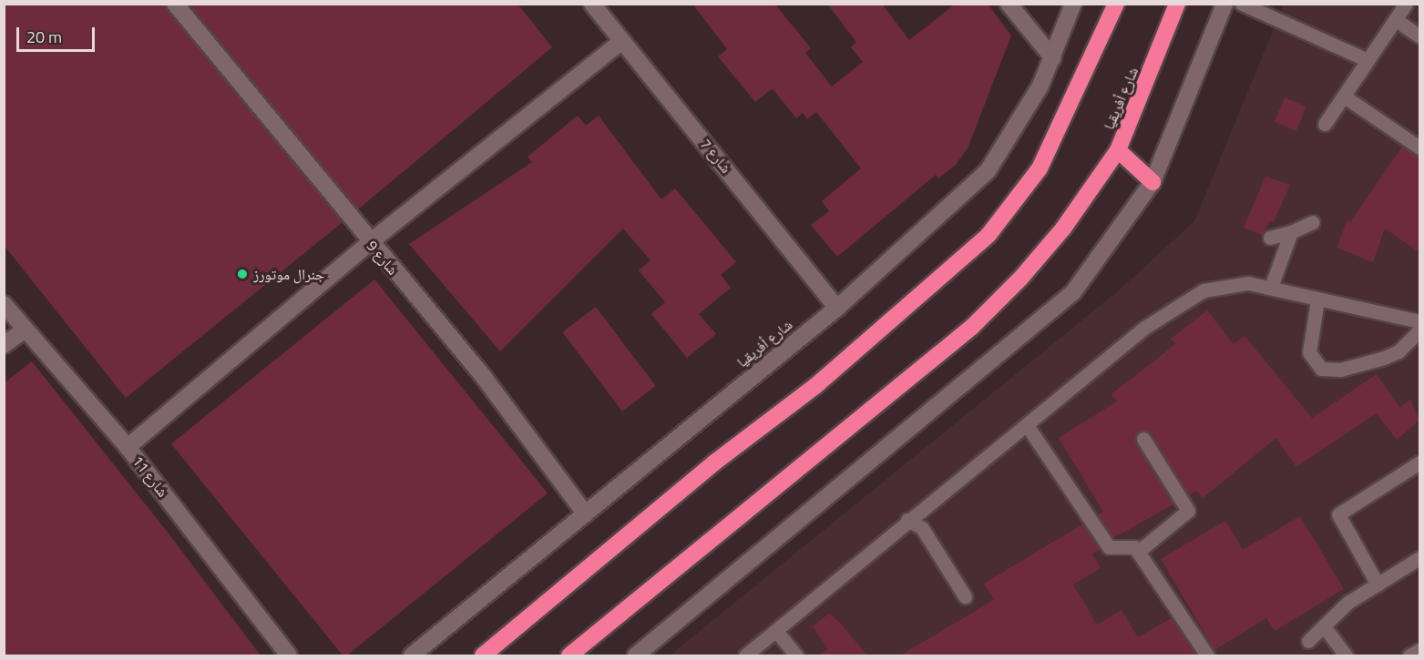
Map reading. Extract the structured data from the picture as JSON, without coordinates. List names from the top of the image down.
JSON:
{
  "streets": {
    "highway": ["شارع أفريقيا"],
    "street": ["شارع 7", "شارع 9", "شارع 11"]
  },
  "crossings": [
    ["شارع أفريقيا", "شارع 7"],
    ["شارع أفريقيا", "شارع 9"]
  ],
  "places": ["جنرال موتورز"],
  "scale_bar": "20 m"
}
